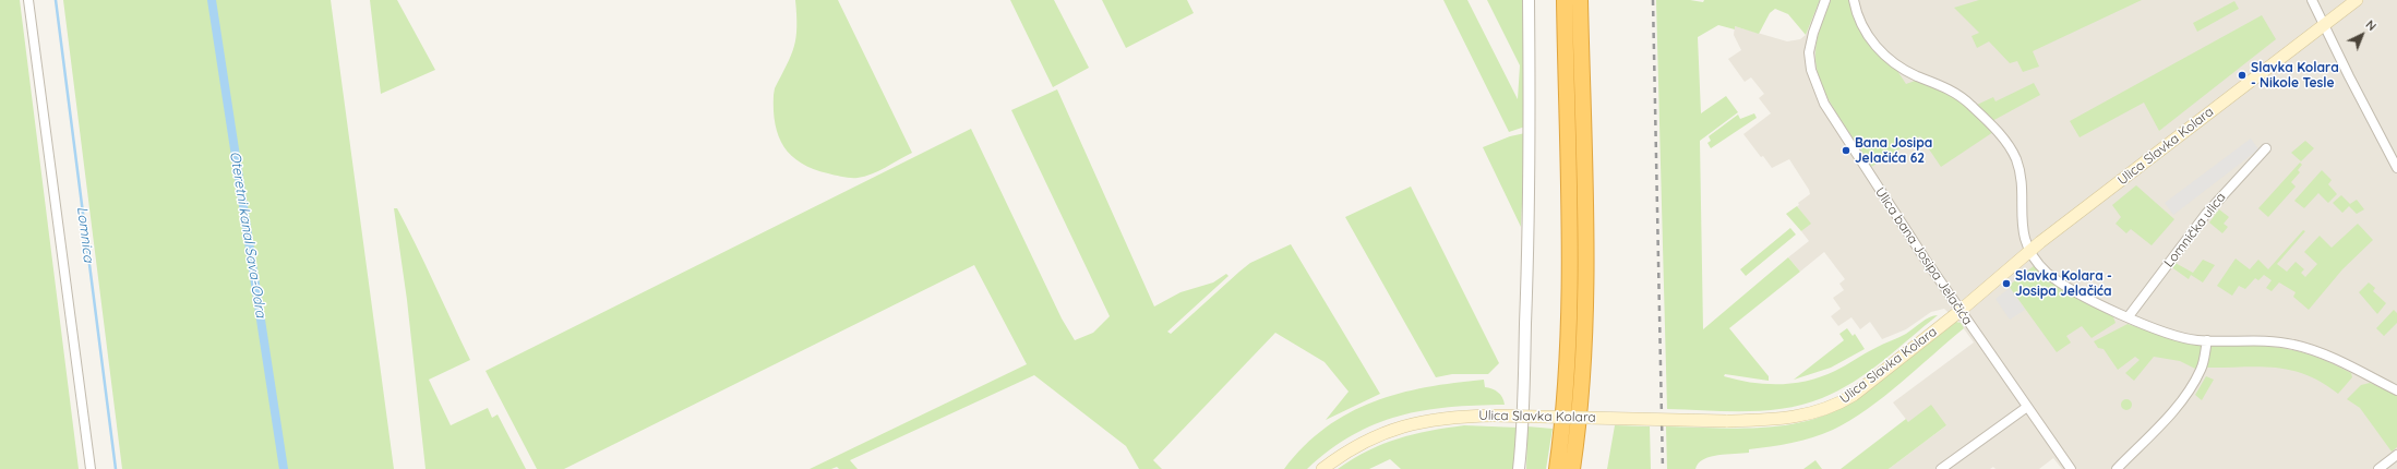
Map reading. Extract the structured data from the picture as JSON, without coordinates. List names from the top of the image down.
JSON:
{
  "streets": {
    "main road": ["Ulica Slavka Kolara"],
    "street": ["Lomnička ulica", "Ulica bana Josipa Jelačića"]
  },
  "crossings": [
    ["Ulica Slavka Kolara", "Ulica bana Josipa Jelačića"]
  ],
  "water": ["Lomnica", "Oteretni kanal Sava-Odra"],
  "places": ["Slavka Kolara - Nikole Tesle", "Bana Josipa Jelačića 62", "Slavka Kolara - Josipa Jelačića"],
  "north": "top right"
}
